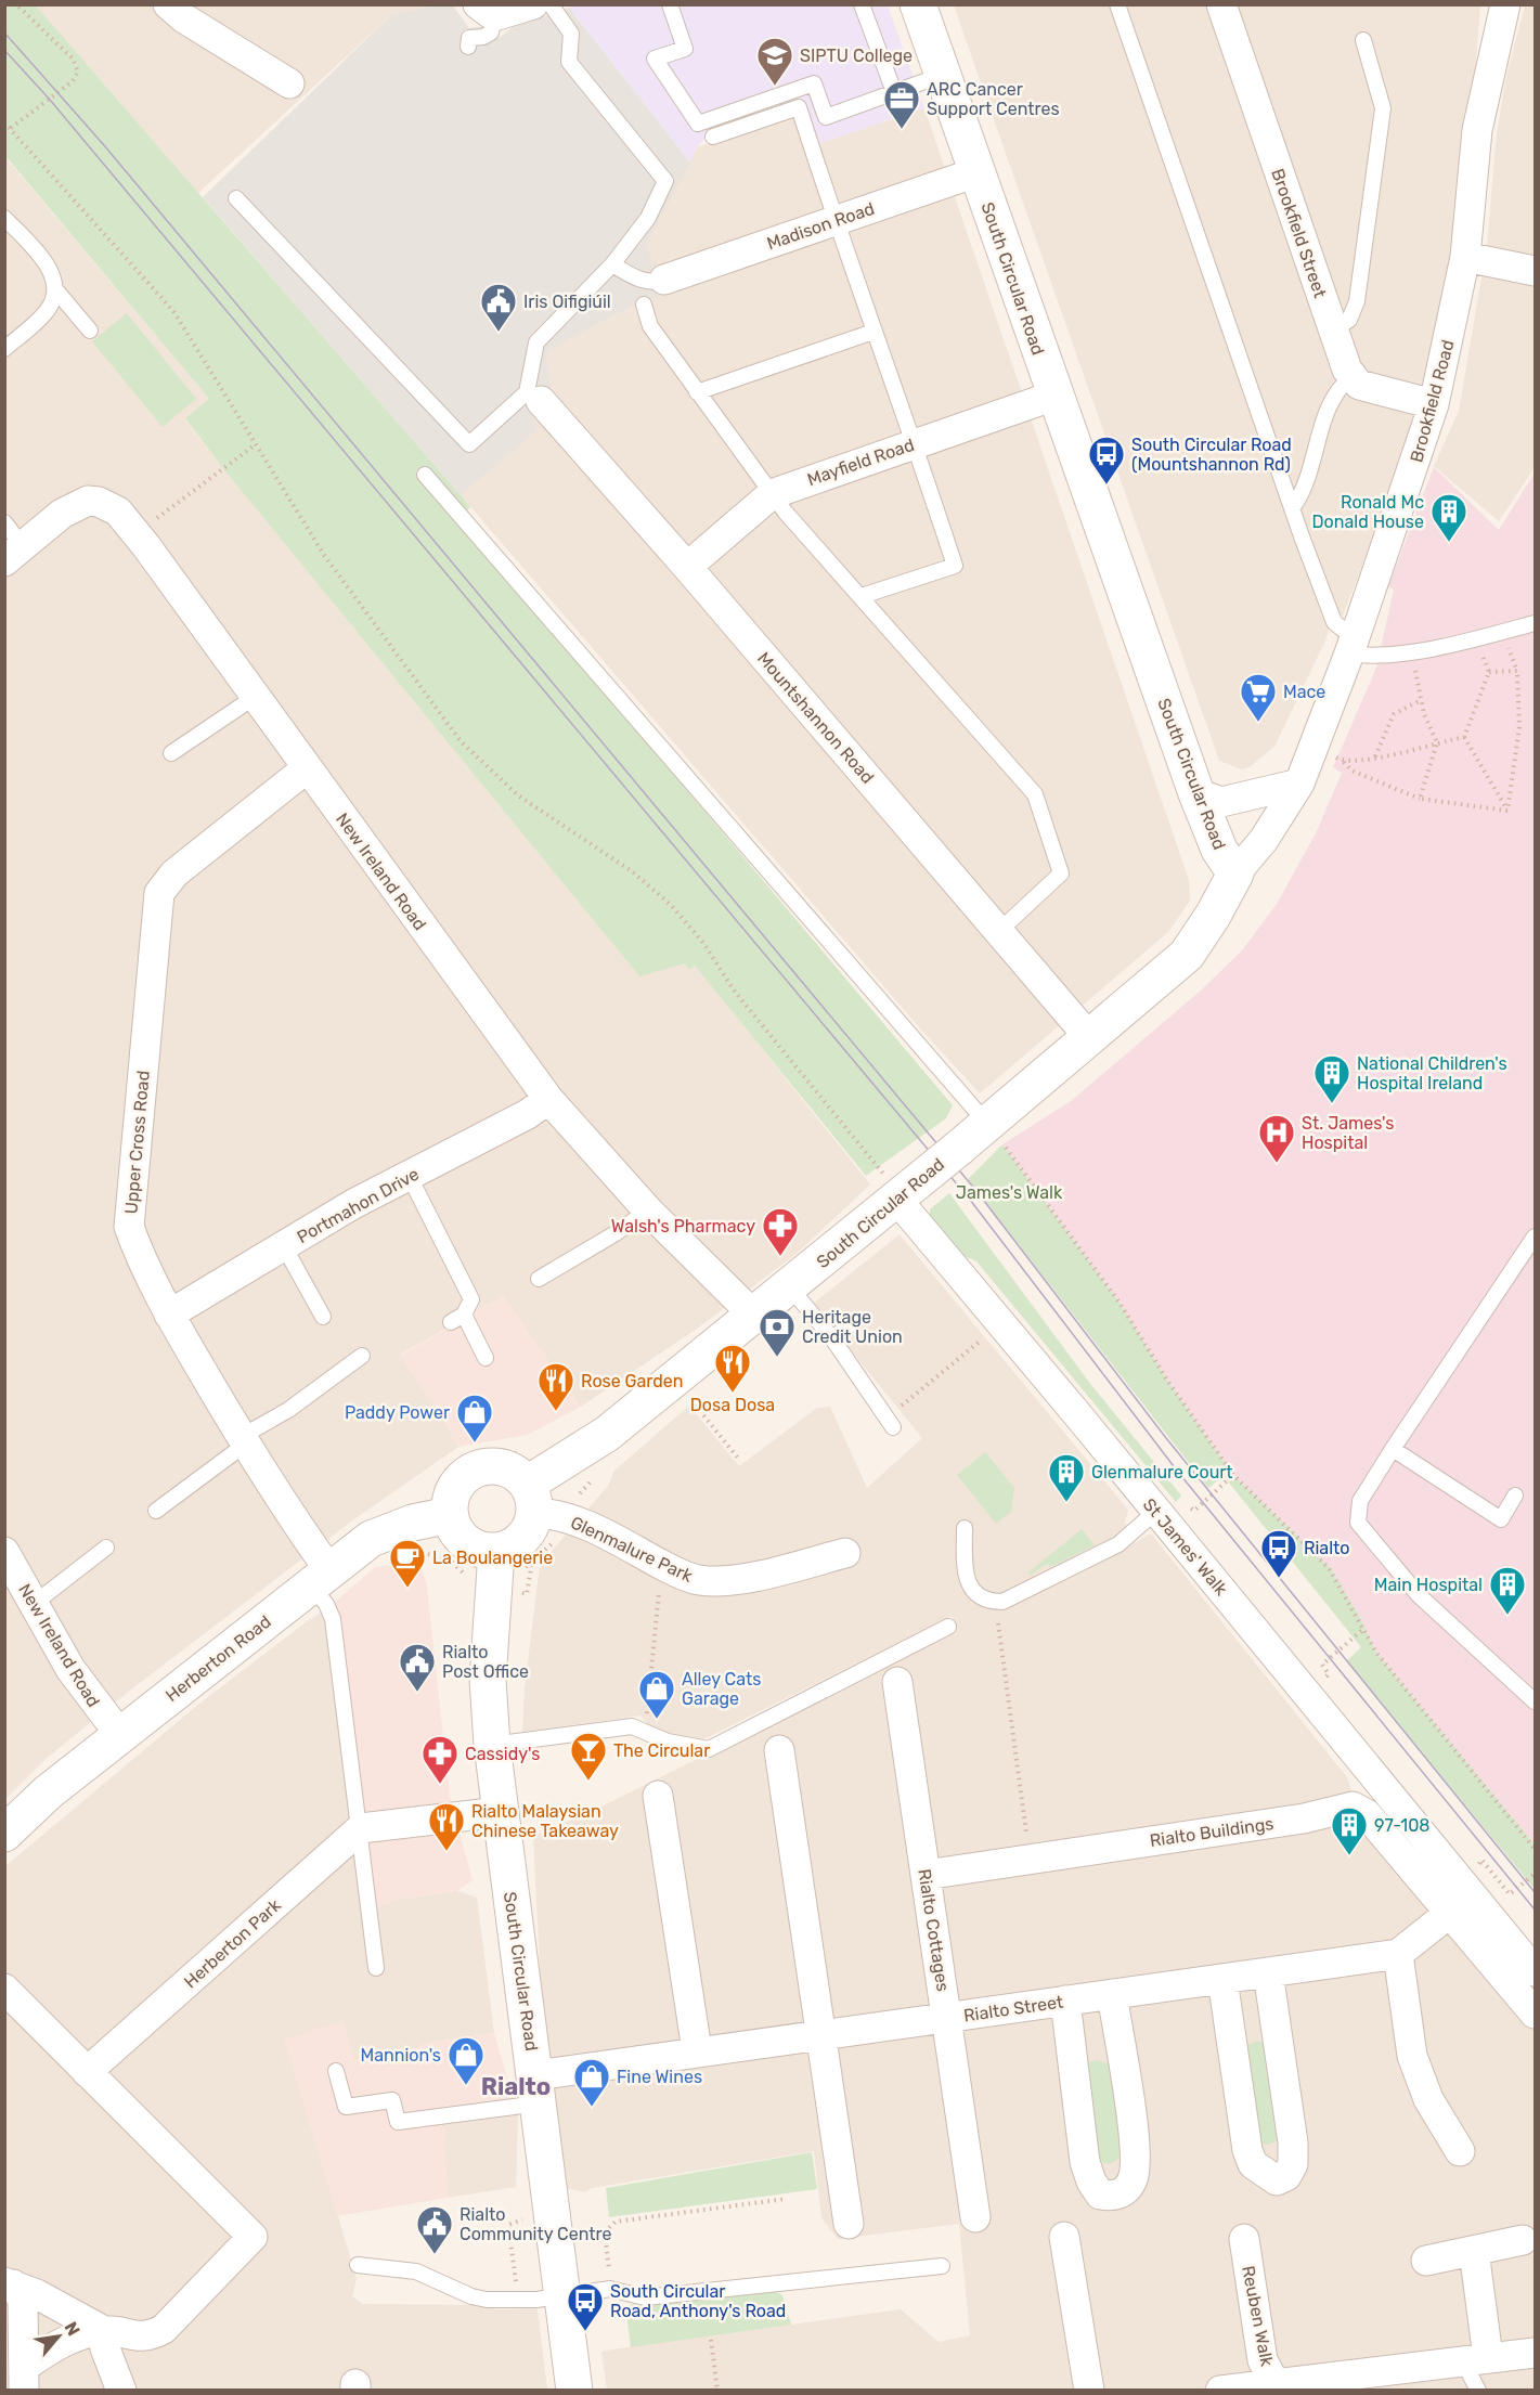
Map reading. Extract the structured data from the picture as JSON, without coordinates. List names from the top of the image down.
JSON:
{
  "streets": {
    "main road": ["South Circular Road", "Herberton Road"],
    "street": [
      "Madison Road",
      "Brookfield Street",
      "Brookfield Road",
      "Mayfield Road",
      "Mountshannon Road",
      "New Ireland Road",
      "Upper Cross Road",
      "Portmahon Drive",
      "St James' Walk",
      "Glenmalure Park",
      "Rialto Buildings",
      "Rialto Cottages",
      "Herberton Park",
      "Rialto Street",
      "Reuben Walk"
    ]
  },
  "crossings": [
    ["Madison Road", "South Circular Road"],
    ["South Circular Road", "Brookfield Road"],
    ["South Circular Road", "Mayfield Road"],
    ["South Circular Road", "Mountshannon Road"],
    ["South Circular Road", "New Ireland Road"],
    ["South Circular Road", "St James' Walk"],
    ["South Circular Road", "Glenmalure Park"],
    ["South Circular Road", "Rialto Street"],
    ["Mayfield Road", "Mountshannon Road"],
    ["New Ireland Road", "Upper Cross Road"],
    ["New Ireland Road", "Portmahon Drive"],
    ["New Ireland Road", "Herberton Road"],
    ["Upper Cross Road", "Portmahon Drive"],
    ["Upper Cross Road", "Herberton Road"],
    ["St James' Walk", "Rialto Buildings"],
    ["St James' Walk", "Rialto Street"],
    ["Rialto Buildings", "Rialto Cottages"],
    ["Rialto Buildings", "Rialto Street"],
    ["Rialto Cottages", "Rialto Street"]
  ],
  "districts": ["Rialto"],
  "parks": ["James's Walk"],
  "places": {
    "school or university": ["SIPTU College"],
    "office": ["ARC Cancer Support Centres"],
    "public building": ["Iris Oifigiúil", "Rialto Post Office", "Rialto Community Centre"],
    "bus stop": ["South Circular Road (Mountshannon Rd)", "Rialto", "South Circular Road, Anthony's Road"],
    "building": [
      "Ronald Mc Donald House",
      "National Children's Hospital Ireland",
      "Glenmalure Court",
      "Main Hospital",
      "97-108"
    ],
    "supermarket": ["Mace"],
    "hospital": ["St. James's Hospital"],
    "pharmacy": ["Walsh's Pharmacy", "Cassidy's"],
    "bank": ["Heritage Credit Union"],
    "restaurant": ["Dosa Dosa", "Rose Garden", "Rialto Malaysian Chinese Takeaway"],
    "shop": [
      "Paddy Power",
      "Alley Cats Garage",
      "Mannion's",
      "Fine Wines"
    ],
    "cafe": ["La Boulangerie"],
    "bar": ["The Circular"]
  },
  "north": "top right"
}
